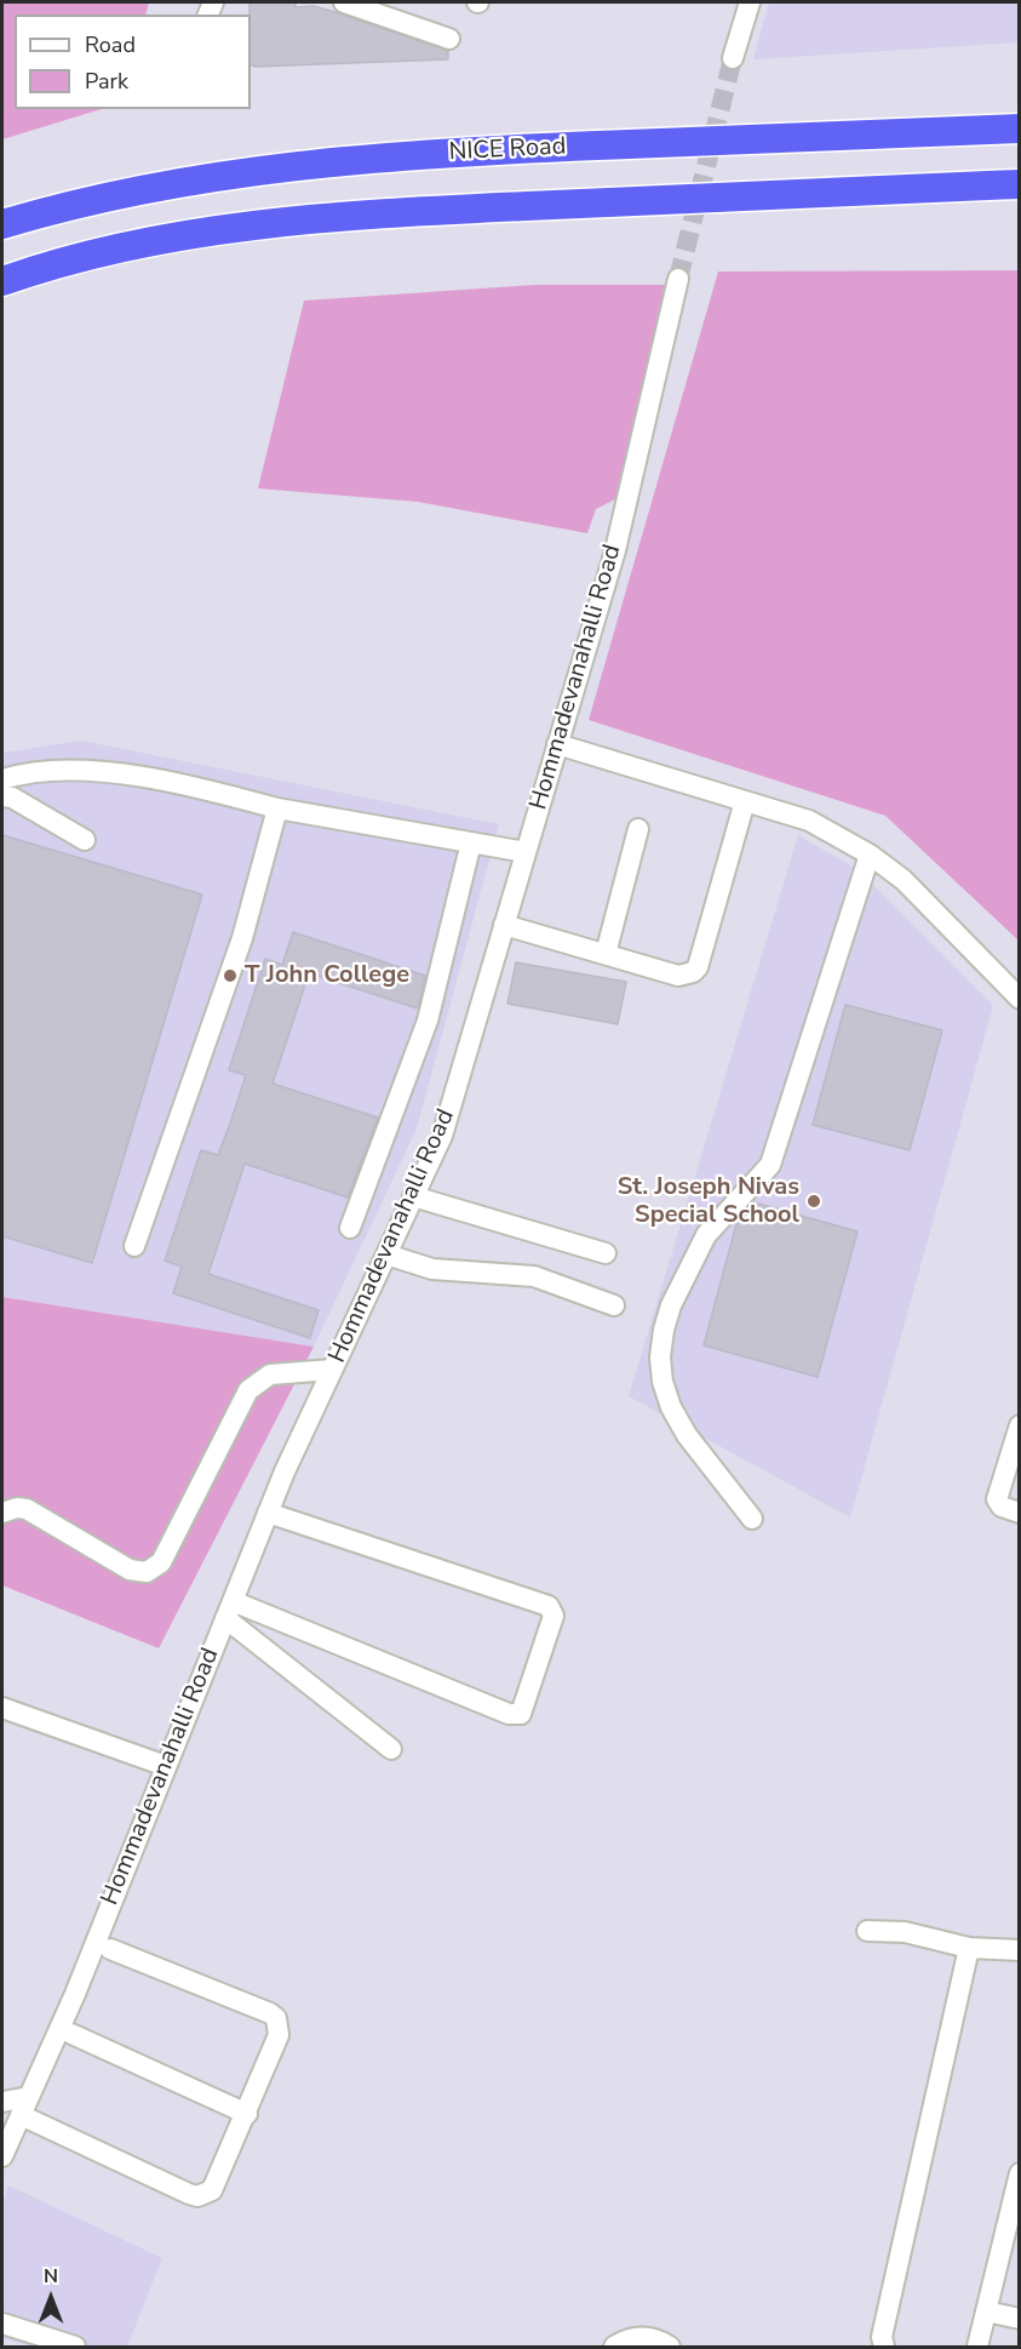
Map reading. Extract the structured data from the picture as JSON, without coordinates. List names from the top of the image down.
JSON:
{
  "streets": {
    "highway": ["NICE Road"],
    "street": ["Hommadevanahalli Road"]
  },
  "places": ["T John College", "St. Joseph Nivas Special School"],
  "legend": ["Road", "Park"],
  "north": "top"
}
